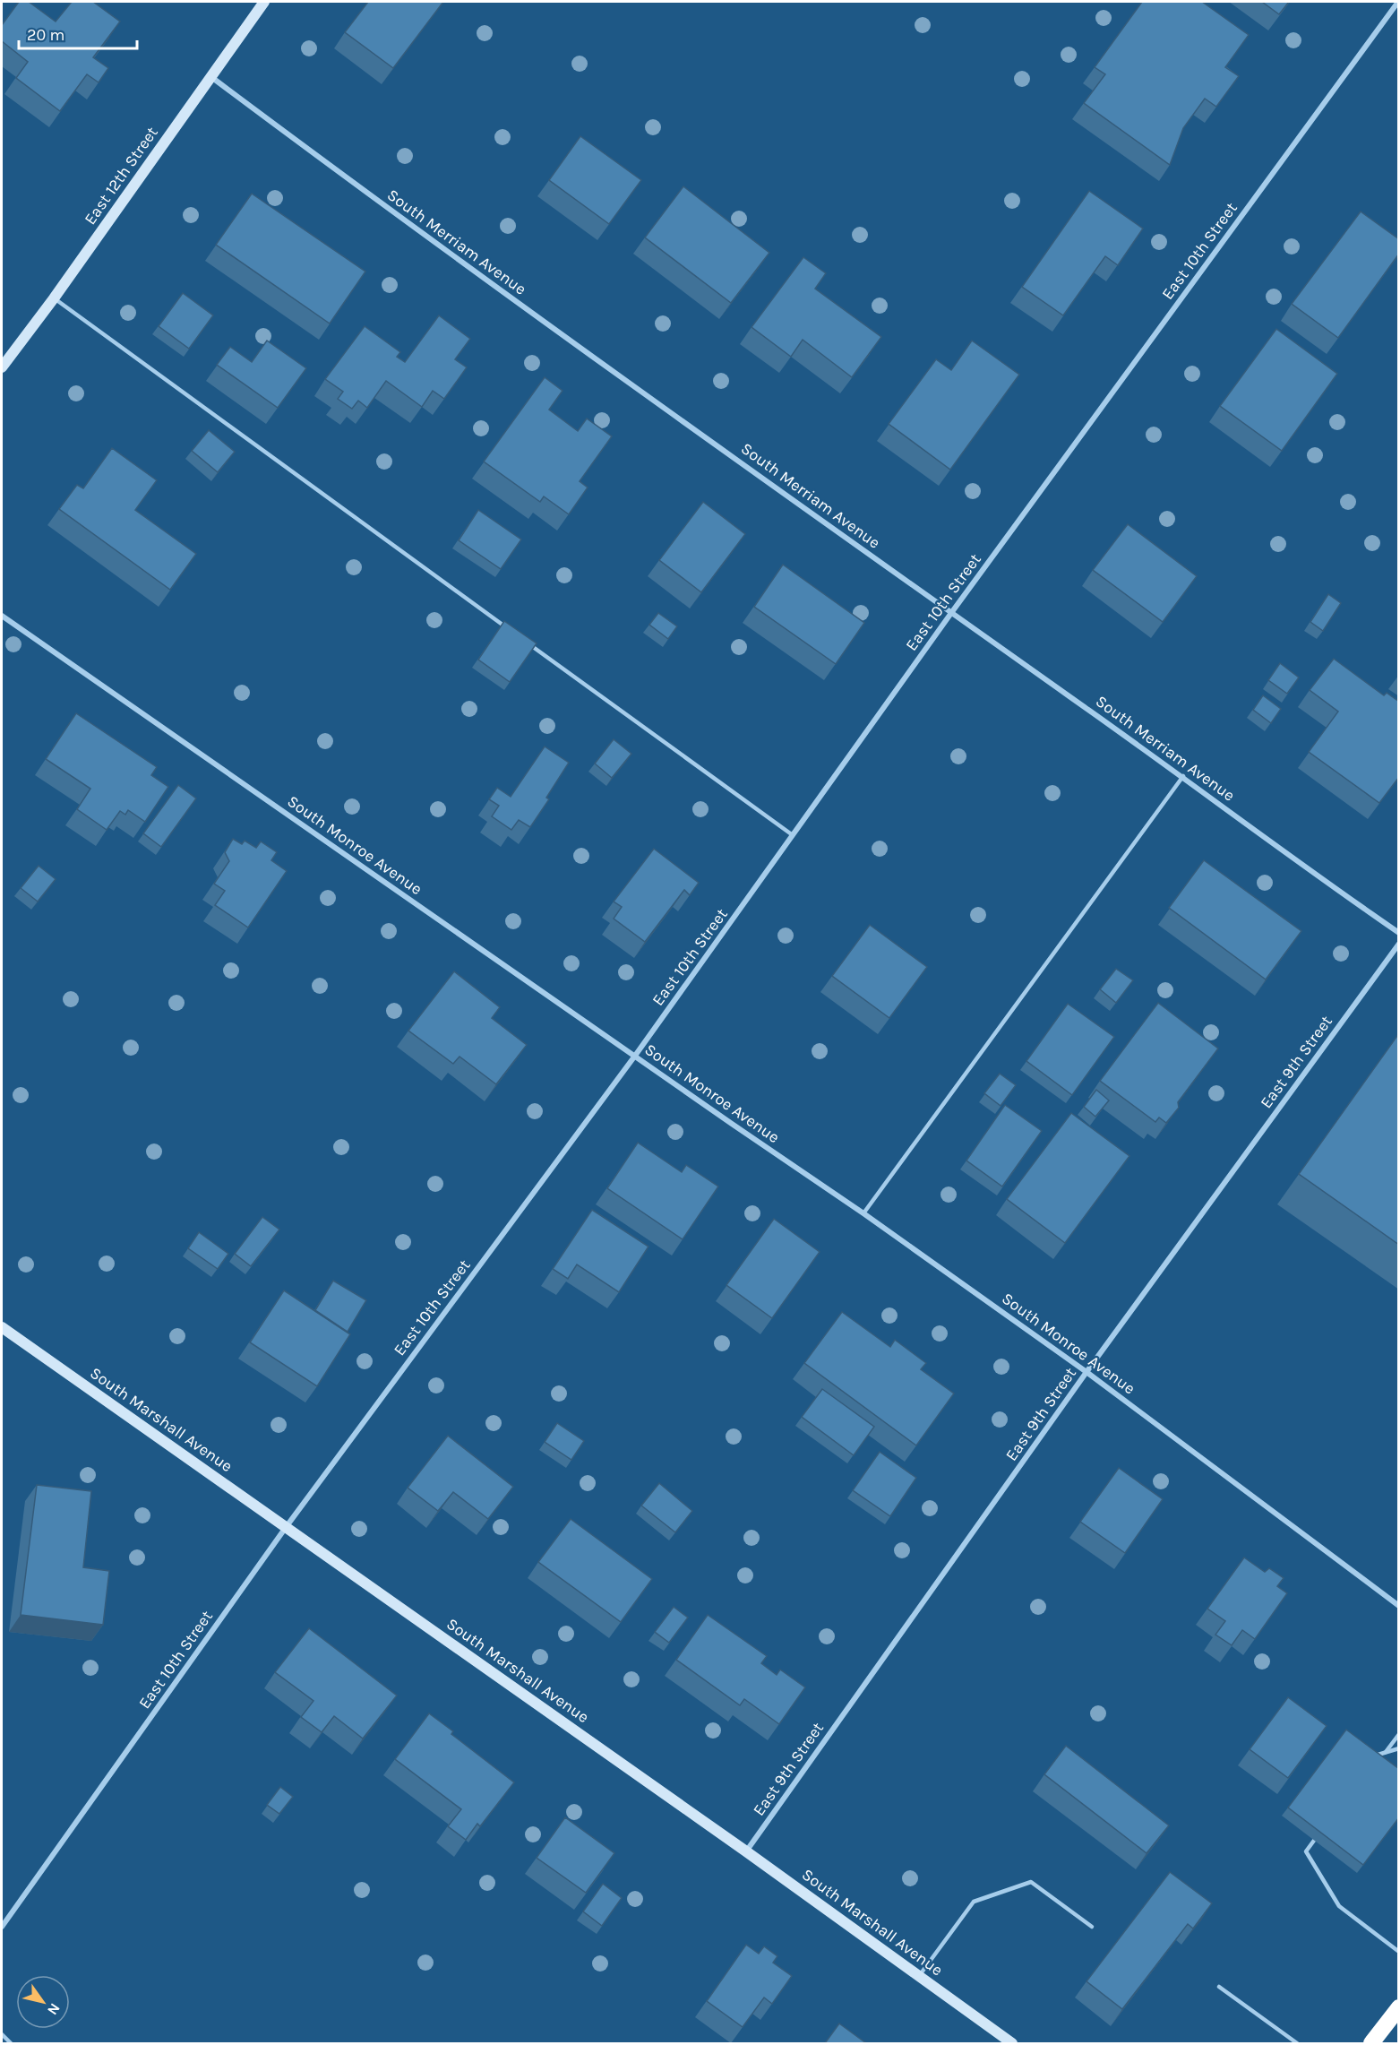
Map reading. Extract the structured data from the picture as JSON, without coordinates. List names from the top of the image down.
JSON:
{
  "streets": {
    "street": [
      "East 12th Street",
      "South Merriam Avenue",
      "East 10th Street",
      "South Monroe Avenue",
      "East 9th Street",
      "South Marshall Avenue"
    ]
  },
  "crossings": [
    ["East 12th Street", "South Merriam Avenue"],
    ["South Merriam Avenue", "East 10th Street"],
    ["East 10th Street", "South Monroe Avenue"],
    ["East 10th Street", "South Marshall Avenue"],
    ["South Monroe Avenue", "East 9th Street"],
    ["East 9th Street", "South Marshall Avenue"]
  ],
  "scale_bar": "20 m",
  "north": "bottom right"
}
